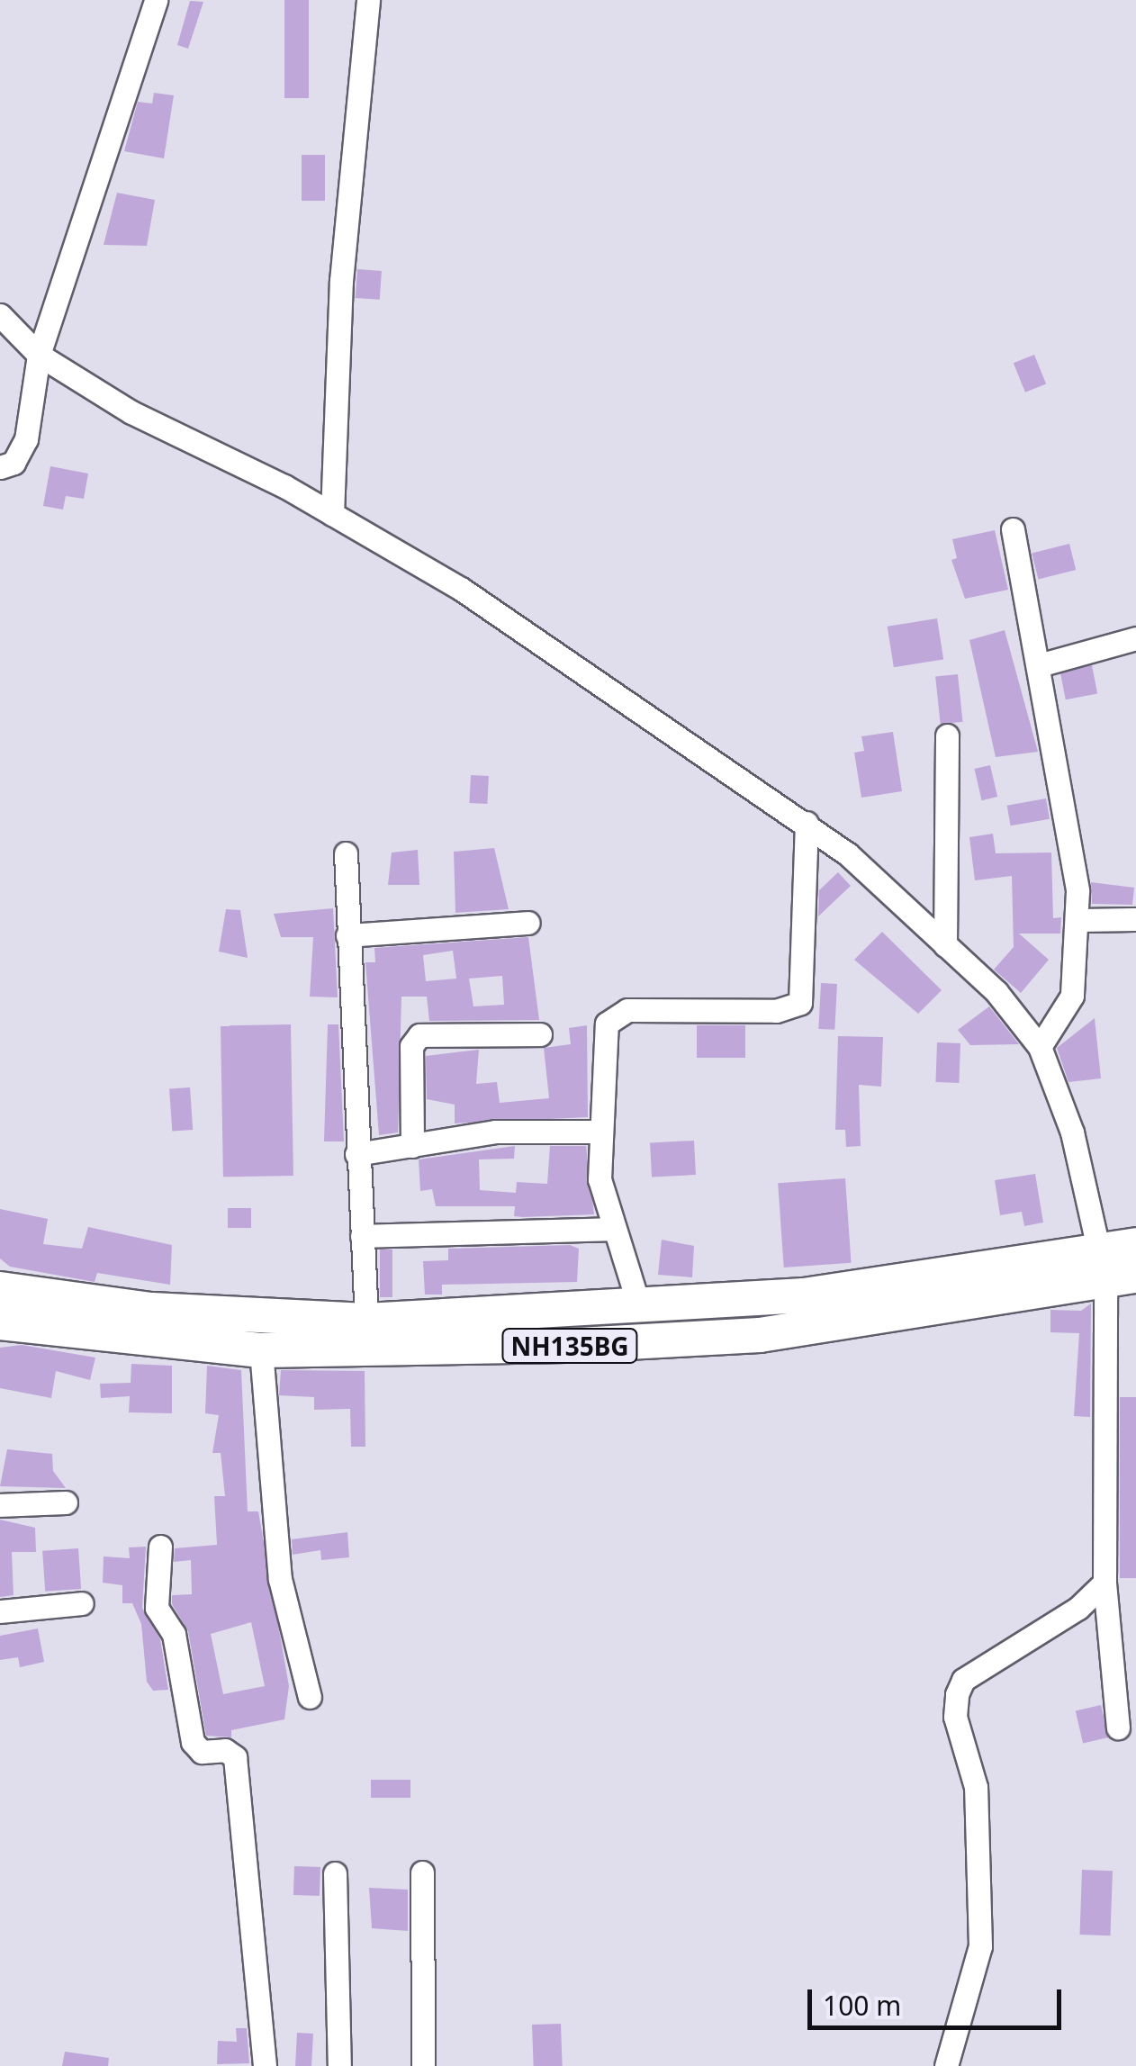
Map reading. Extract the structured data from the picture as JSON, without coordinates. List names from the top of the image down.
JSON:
{
  "streets": {
    "highway": ["NH135BG"]
  },
  "scale_bar": "100 m"
}
